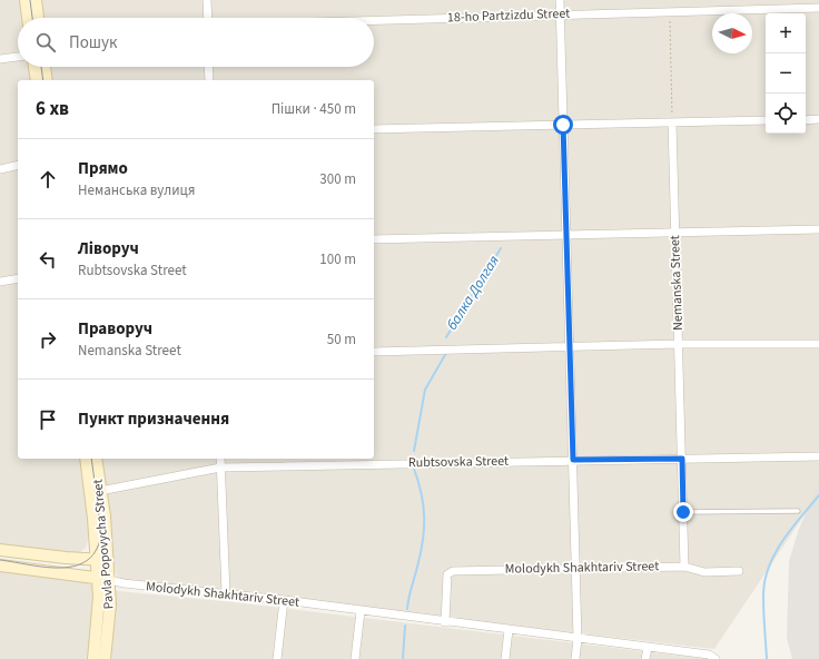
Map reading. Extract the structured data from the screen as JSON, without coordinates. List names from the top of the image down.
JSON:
{
  "streets": {
    "main road": ["Pavla Popovycha Street", "Molodykh Shakhtariv Street"],
    "street": ["18-ho Partzizdu Street", "Nemanska Street", "Rubtsovska Street"]
  },
  "crossings": [
    ["Nemanska Street", "Rubtsovska Street"],
    ["Nemanska Street", "Molodykh Shakhtariv Street"],
    ["Rubtsovska Street", "Pavla Popovycha Street"],
    ["Pavla Popovycha Street", "Molodykh Shakhtariv Street"]
  ],
  "water": ["балка Долгая"],
  "north": "right",
  "page": {
    "map_buttons": ["+", "−"],
    "search": "Пошук",
    "heading": ["6 хв", "Пішки · 450 m"],
    "list": [
      ["Прямо", "Неманська вулиця", "300 m"],
      ["Ліворуч", "Rubtsovska Street", "100 m"],
      ["Праворуч", "Nemanska Street", "50 m"],
      "Пункт призначення"
    ]
  }
}
